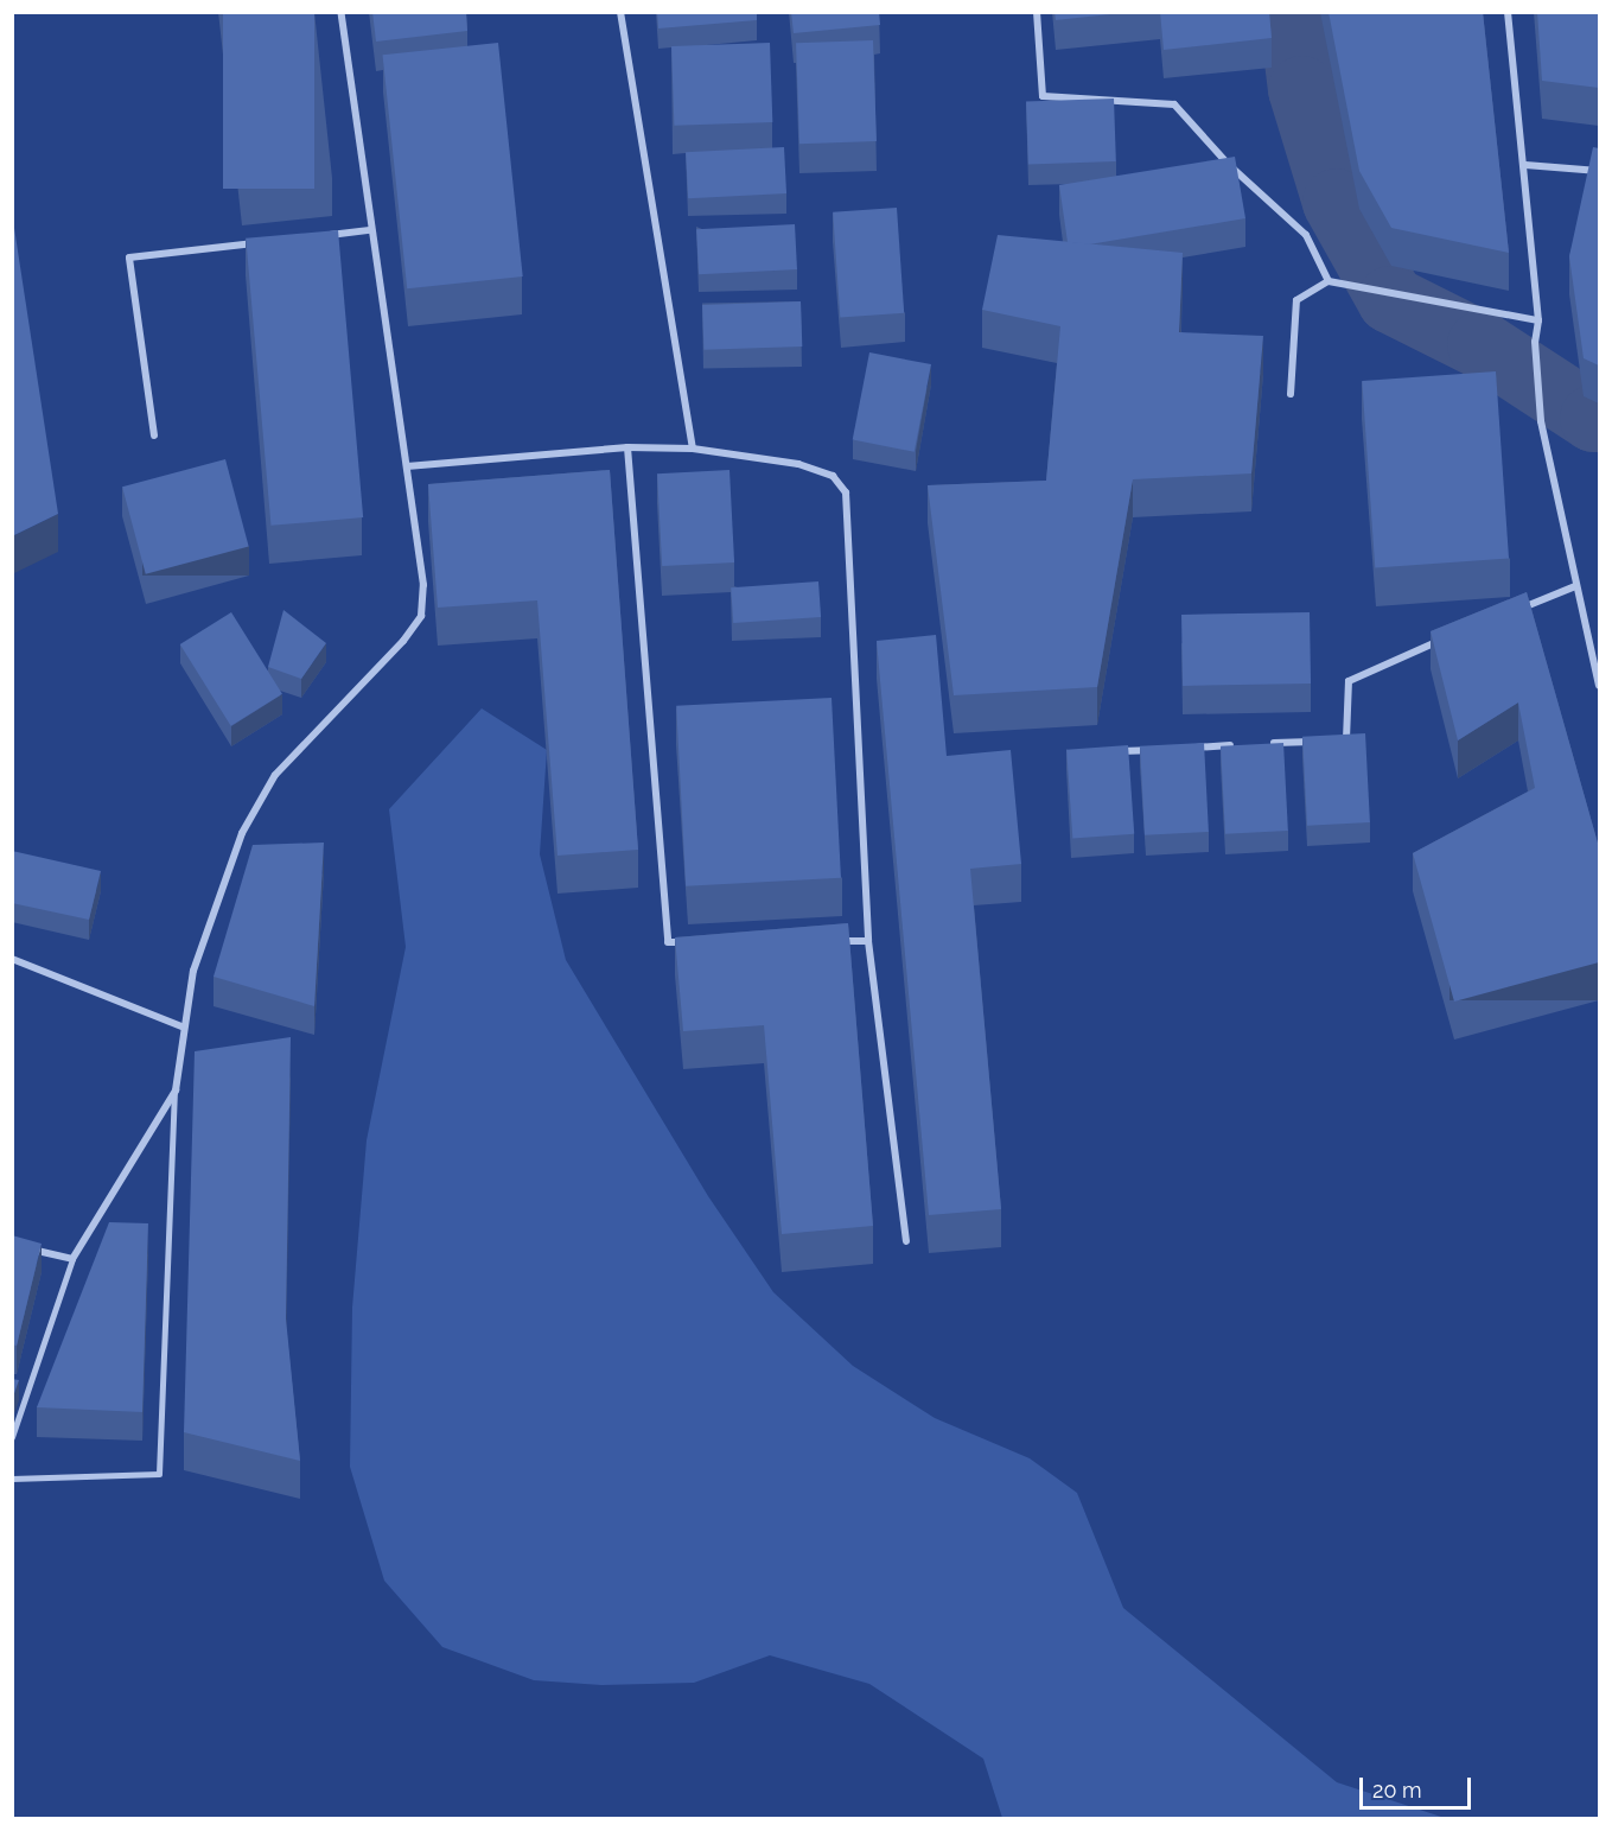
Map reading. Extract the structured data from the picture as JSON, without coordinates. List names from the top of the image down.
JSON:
{
  "scale_bar": "20 m"
}
